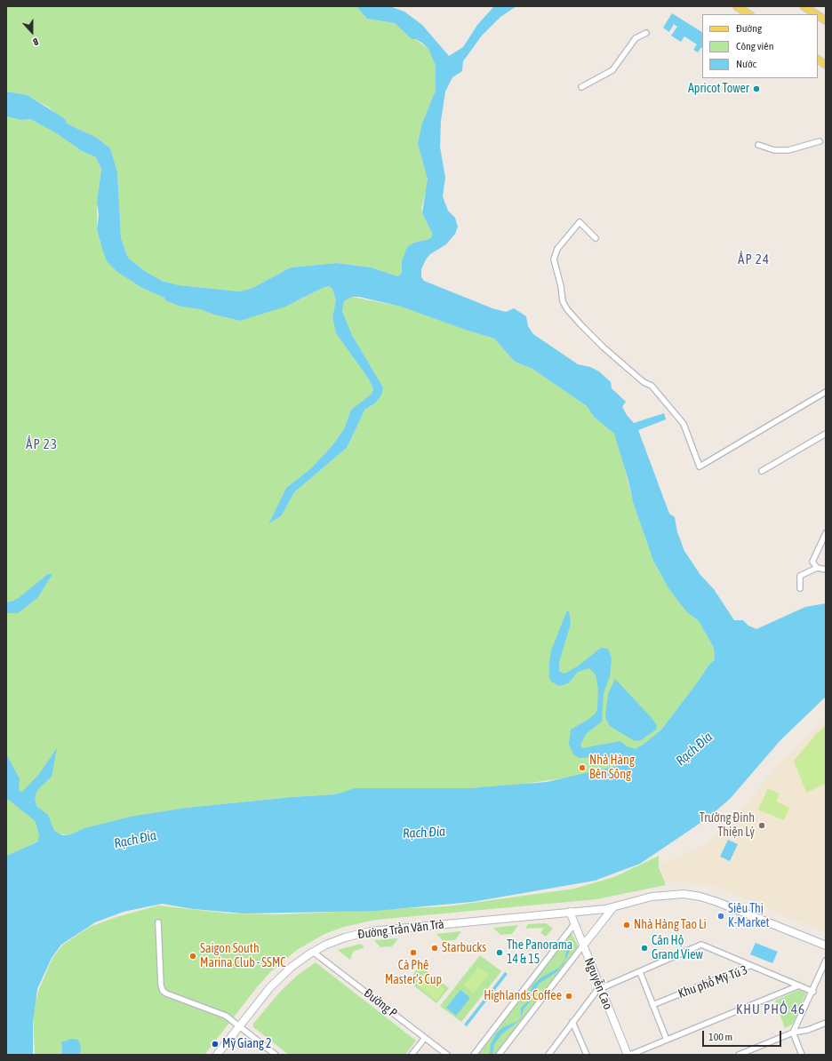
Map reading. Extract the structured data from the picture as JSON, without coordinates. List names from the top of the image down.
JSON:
{
  "streets": {
    "main road": ["Đường Trần Văn Trà", "Nguyễn Cao"],
    "street": ["Khu phố Mỹ Tú 3", "Đường P"]
  },
  "crossings": [
    ["Đường Trần Văn Trà", "Nguyễn Cao"],
    ["Đường Trần Văn Trà", "Đường P"]
  ],
  "districts": ["ẤP 24", "ẤP 23", "KHU PHỐ 46"],
  "water": ["Rạch Đỉa"],
  "places": [
    "Apricot Tower",
    "Nhà Hàng Bên Sông",
    "Trường Đinh Thiện Lý",
    "Siêu Thị K-Market",
    "Nhà Hàng Tao Li",
    "Starbucks",
    "Căn Hộ Grand View",
    "Cà Phê Master’s Cup",
    "The Panorama 14 & 15",
    "Saigon South Marina Club - SSMC",
    "Highlands Coffee",
    "Mỹ Giang 2"
  ],
  "legend": ["Đường", "Công viên", "Nước"],
  "scale_bar": "100 m",
  "north": "bottom"
}
